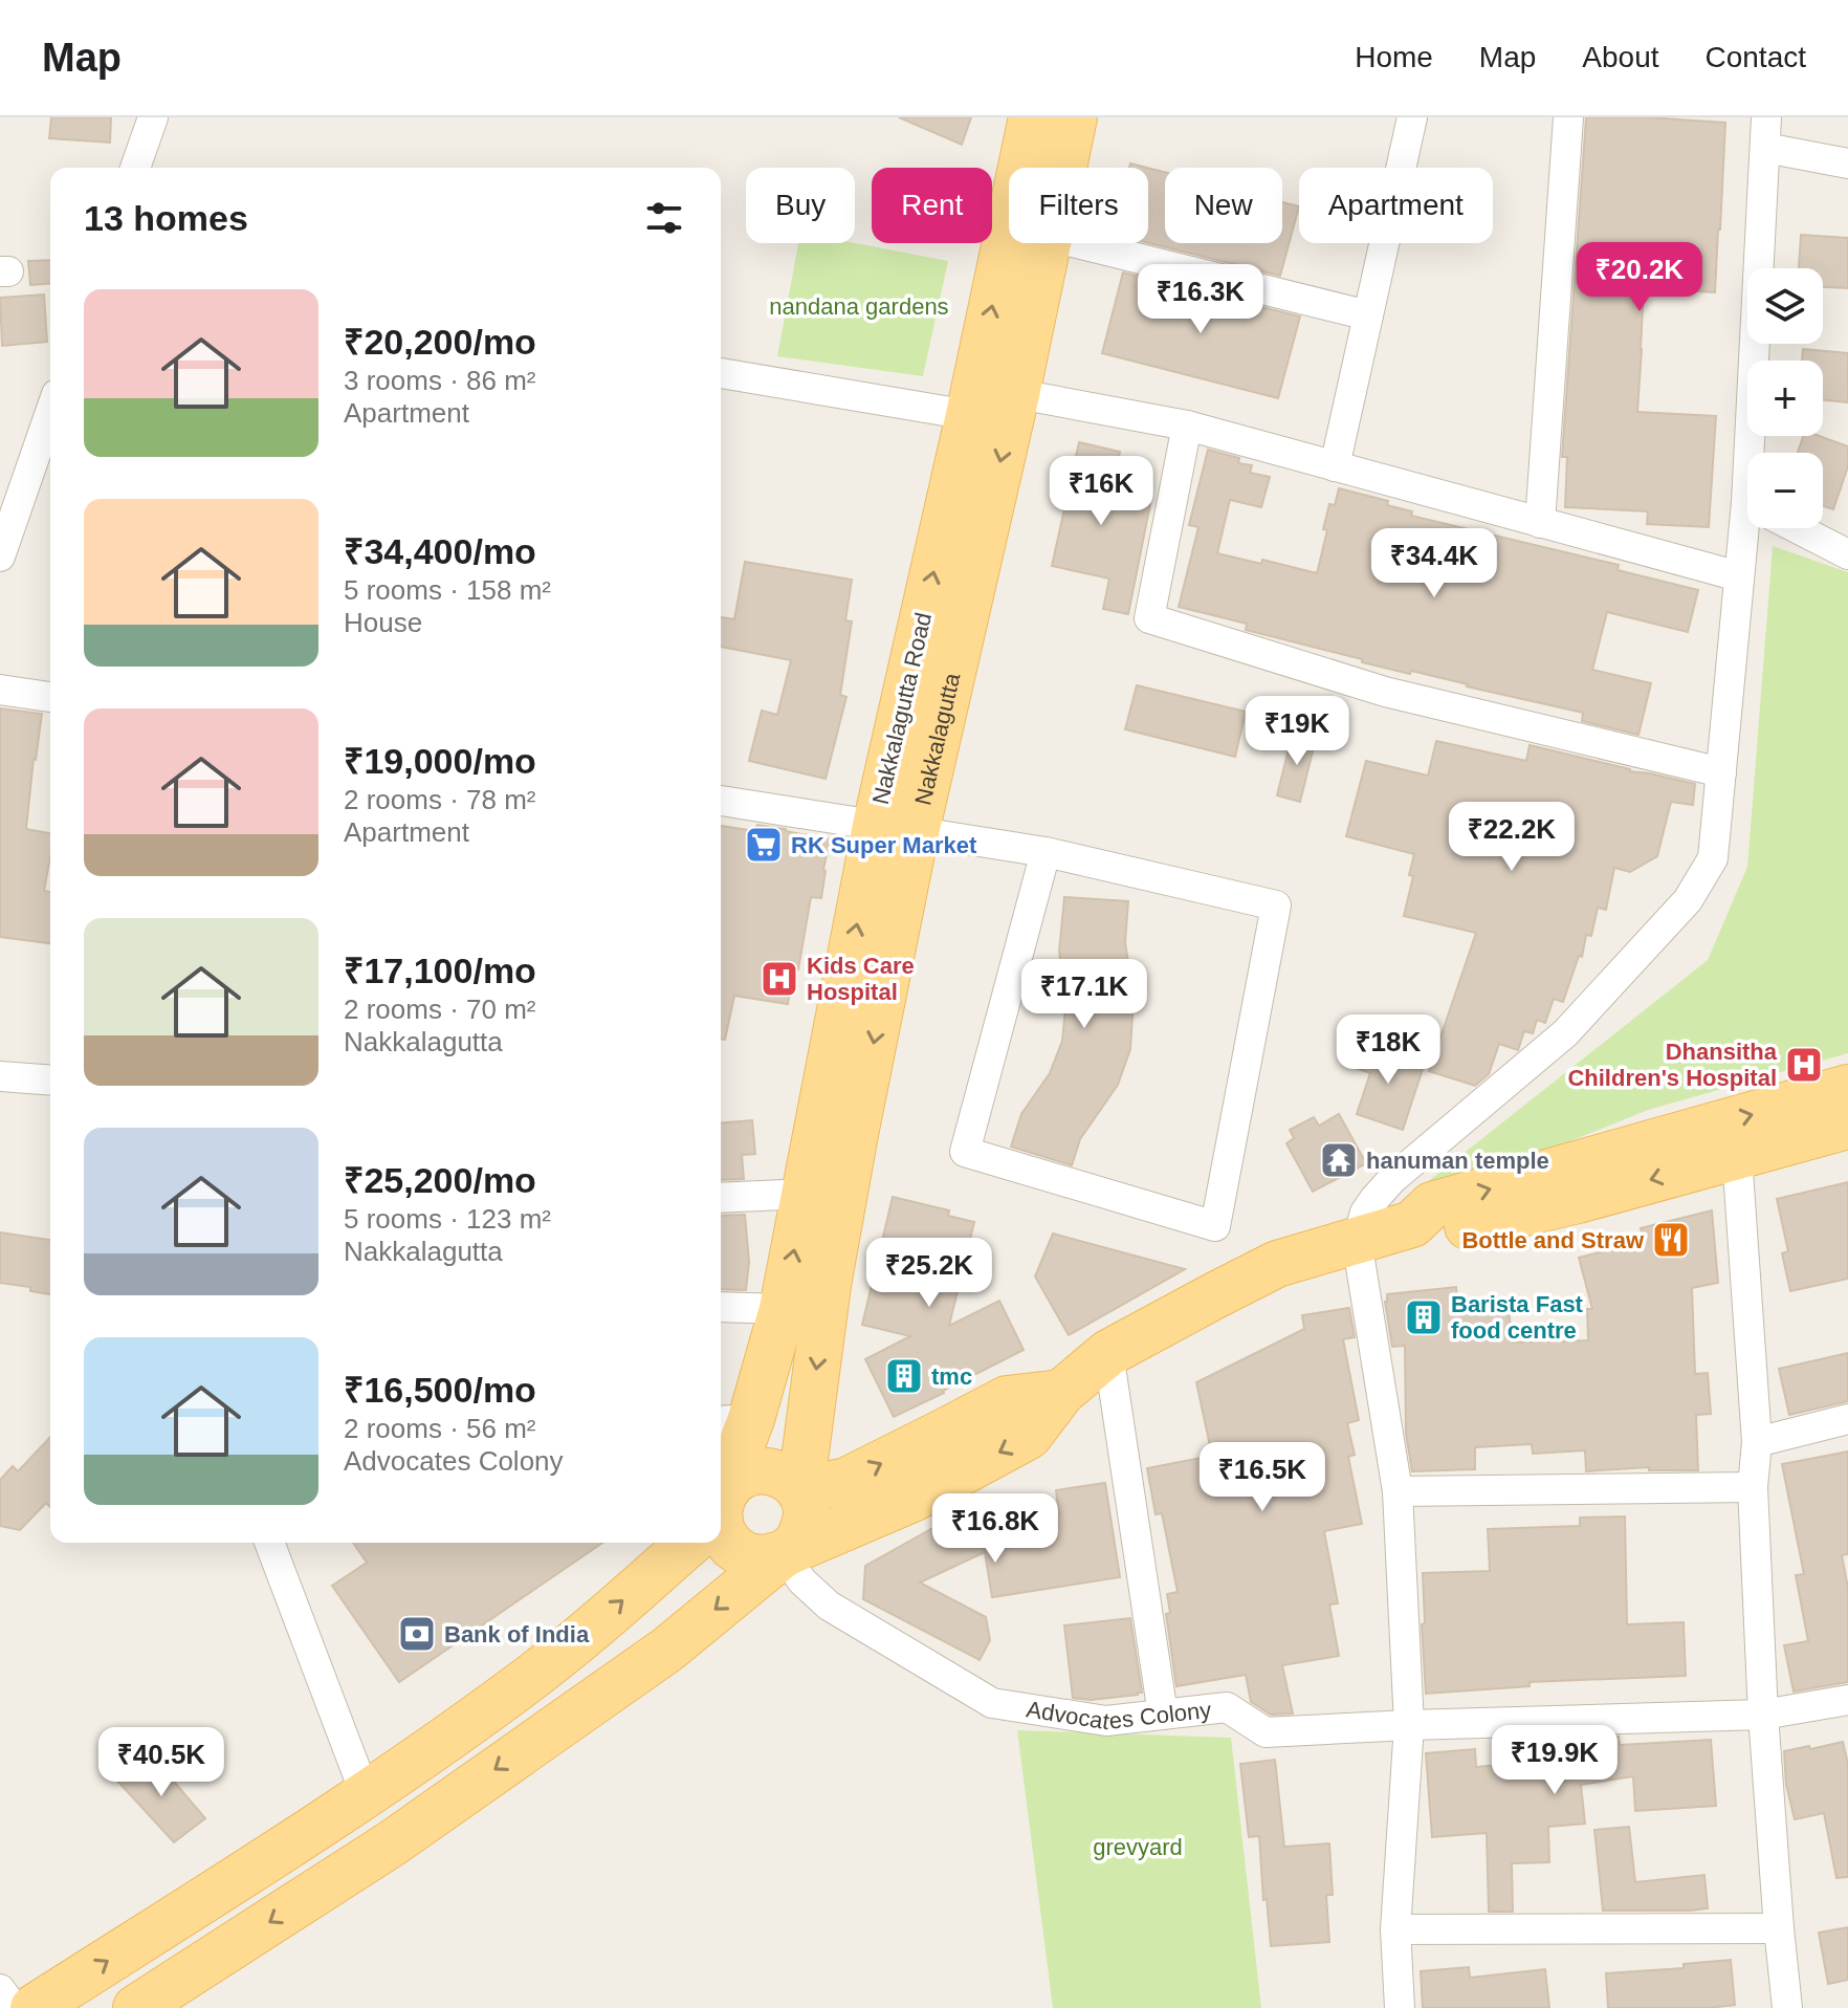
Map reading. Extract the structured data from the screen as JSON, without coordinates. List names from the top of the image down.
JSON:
{
  "streets": {
    "main road": ["Nakkalagutta Road", "Nakkalagutta"],
    "street": ["Advocates Colony"]
  },
  "crossings": [
    ["Nakkalagutta Road", "Nakkalagutta"]
  ],
  "one_way": ["Nakkalagutta Road", "Nakkalagutta"],
  "parks": ["nandana gardens", "grevyard"],
  "places": {
    "supermarket": ["RK Super Market"],
    "hospital": ["Kids Care Hospital", "Dhansitha Children's Hospital"],
    "temple": ["hanuman temple"],
    "restaurant": ["Bottle and Straw"],
    "building": ["Barista Fast food centre", "tmc"],
    "bank": ["Bank of India"]
  },
  "page": {
    "header": "Map",
    "nav": [
      "Home",
      "Map",
      "About",
      "Contact"
    ],
    "chip": [
      "Buy",
      "Rent",
      "Filters",
      "New",
      "Apartment"
    ],
    "heading": "13 homes",
    "price": [
      "₹20.2K",
      "₹16.3K",
      "₹16K",
      "₹34.4K",
      "₹19K",
      "₹22.2K",
      "₹17.1K",
      "₹18K",
      "₹25.2K",
      "₹16.5K",
      "₹16.8K",
      "₹19.9K",
      "₹40.5K"
    ],
    "map_buttons": ["+", "−"],
    "list": [
      {
        "name": "₹20,200/mo",
        "note": "3 rooms · 86 m² · Apartment"
      },
      {
        "name": "₹34,400/mo",
        "note": "5 rooms · 158 m² · House"
      },
      {
        "name": "₹19,000/mo",
        "note": "2 rooms · 78 m² · Apartment"
      },
      {
        "name": "₹17,100/mo",
        "note": "2 rooms · 70 m² · Nakkalagutta"
      },
      {
        "name": "₹25,200/mo",
        "note": "5 rooms · 123 m² · Nakkalagutta"
      },
      {
        "name": "₹16,500/mo",
        "note": "2 rooms · 56 m² · Advocates Colony"
      }
    ]
  }
}
